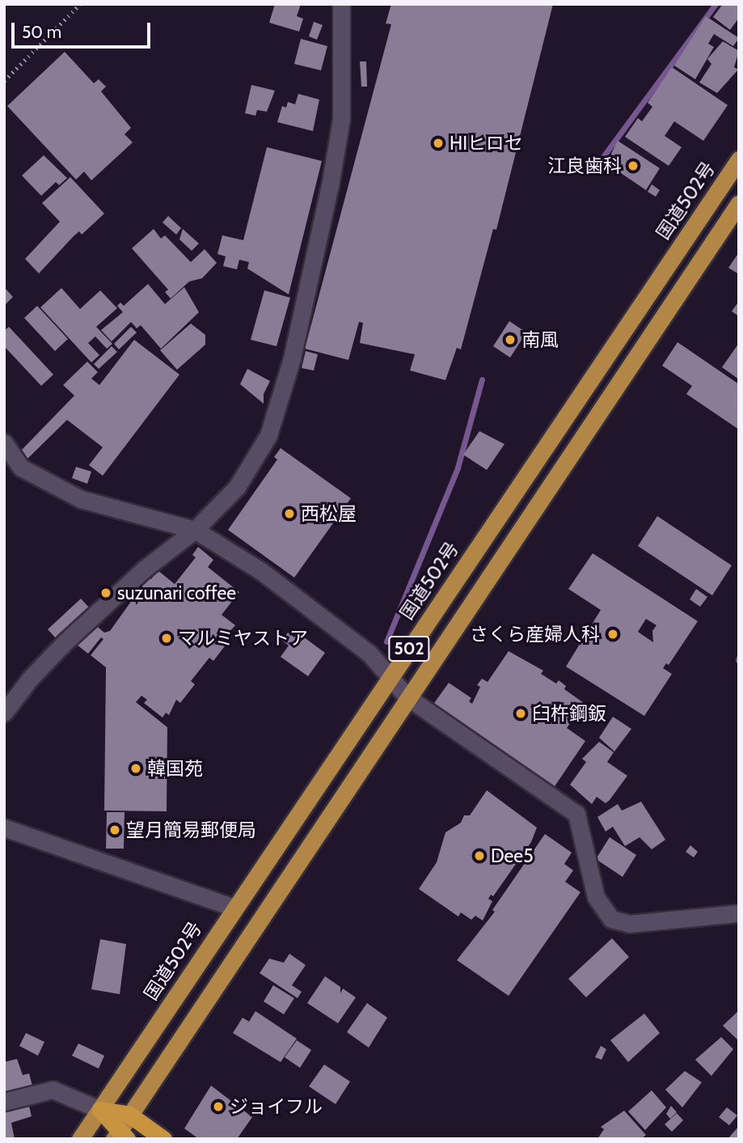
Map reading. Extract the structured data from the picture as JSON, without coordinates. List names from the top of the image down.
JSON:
{
  "streets": {
    "highway": ["国道502号", "502"]
  },
  "places": [
    "HIヒロセ",
    "江良歯科",
    "南風",
    "西松屋",
    "suzunari coffee",
    "さくら産婦人科",
    "マルミヤストア",
    "臼杵鋼鈑",
    "韓国苑",
    "望月簡易郵便局",
    "Dee5",
    "ジョイフル"
  ],
  "scale_bar": "50 m"
}
